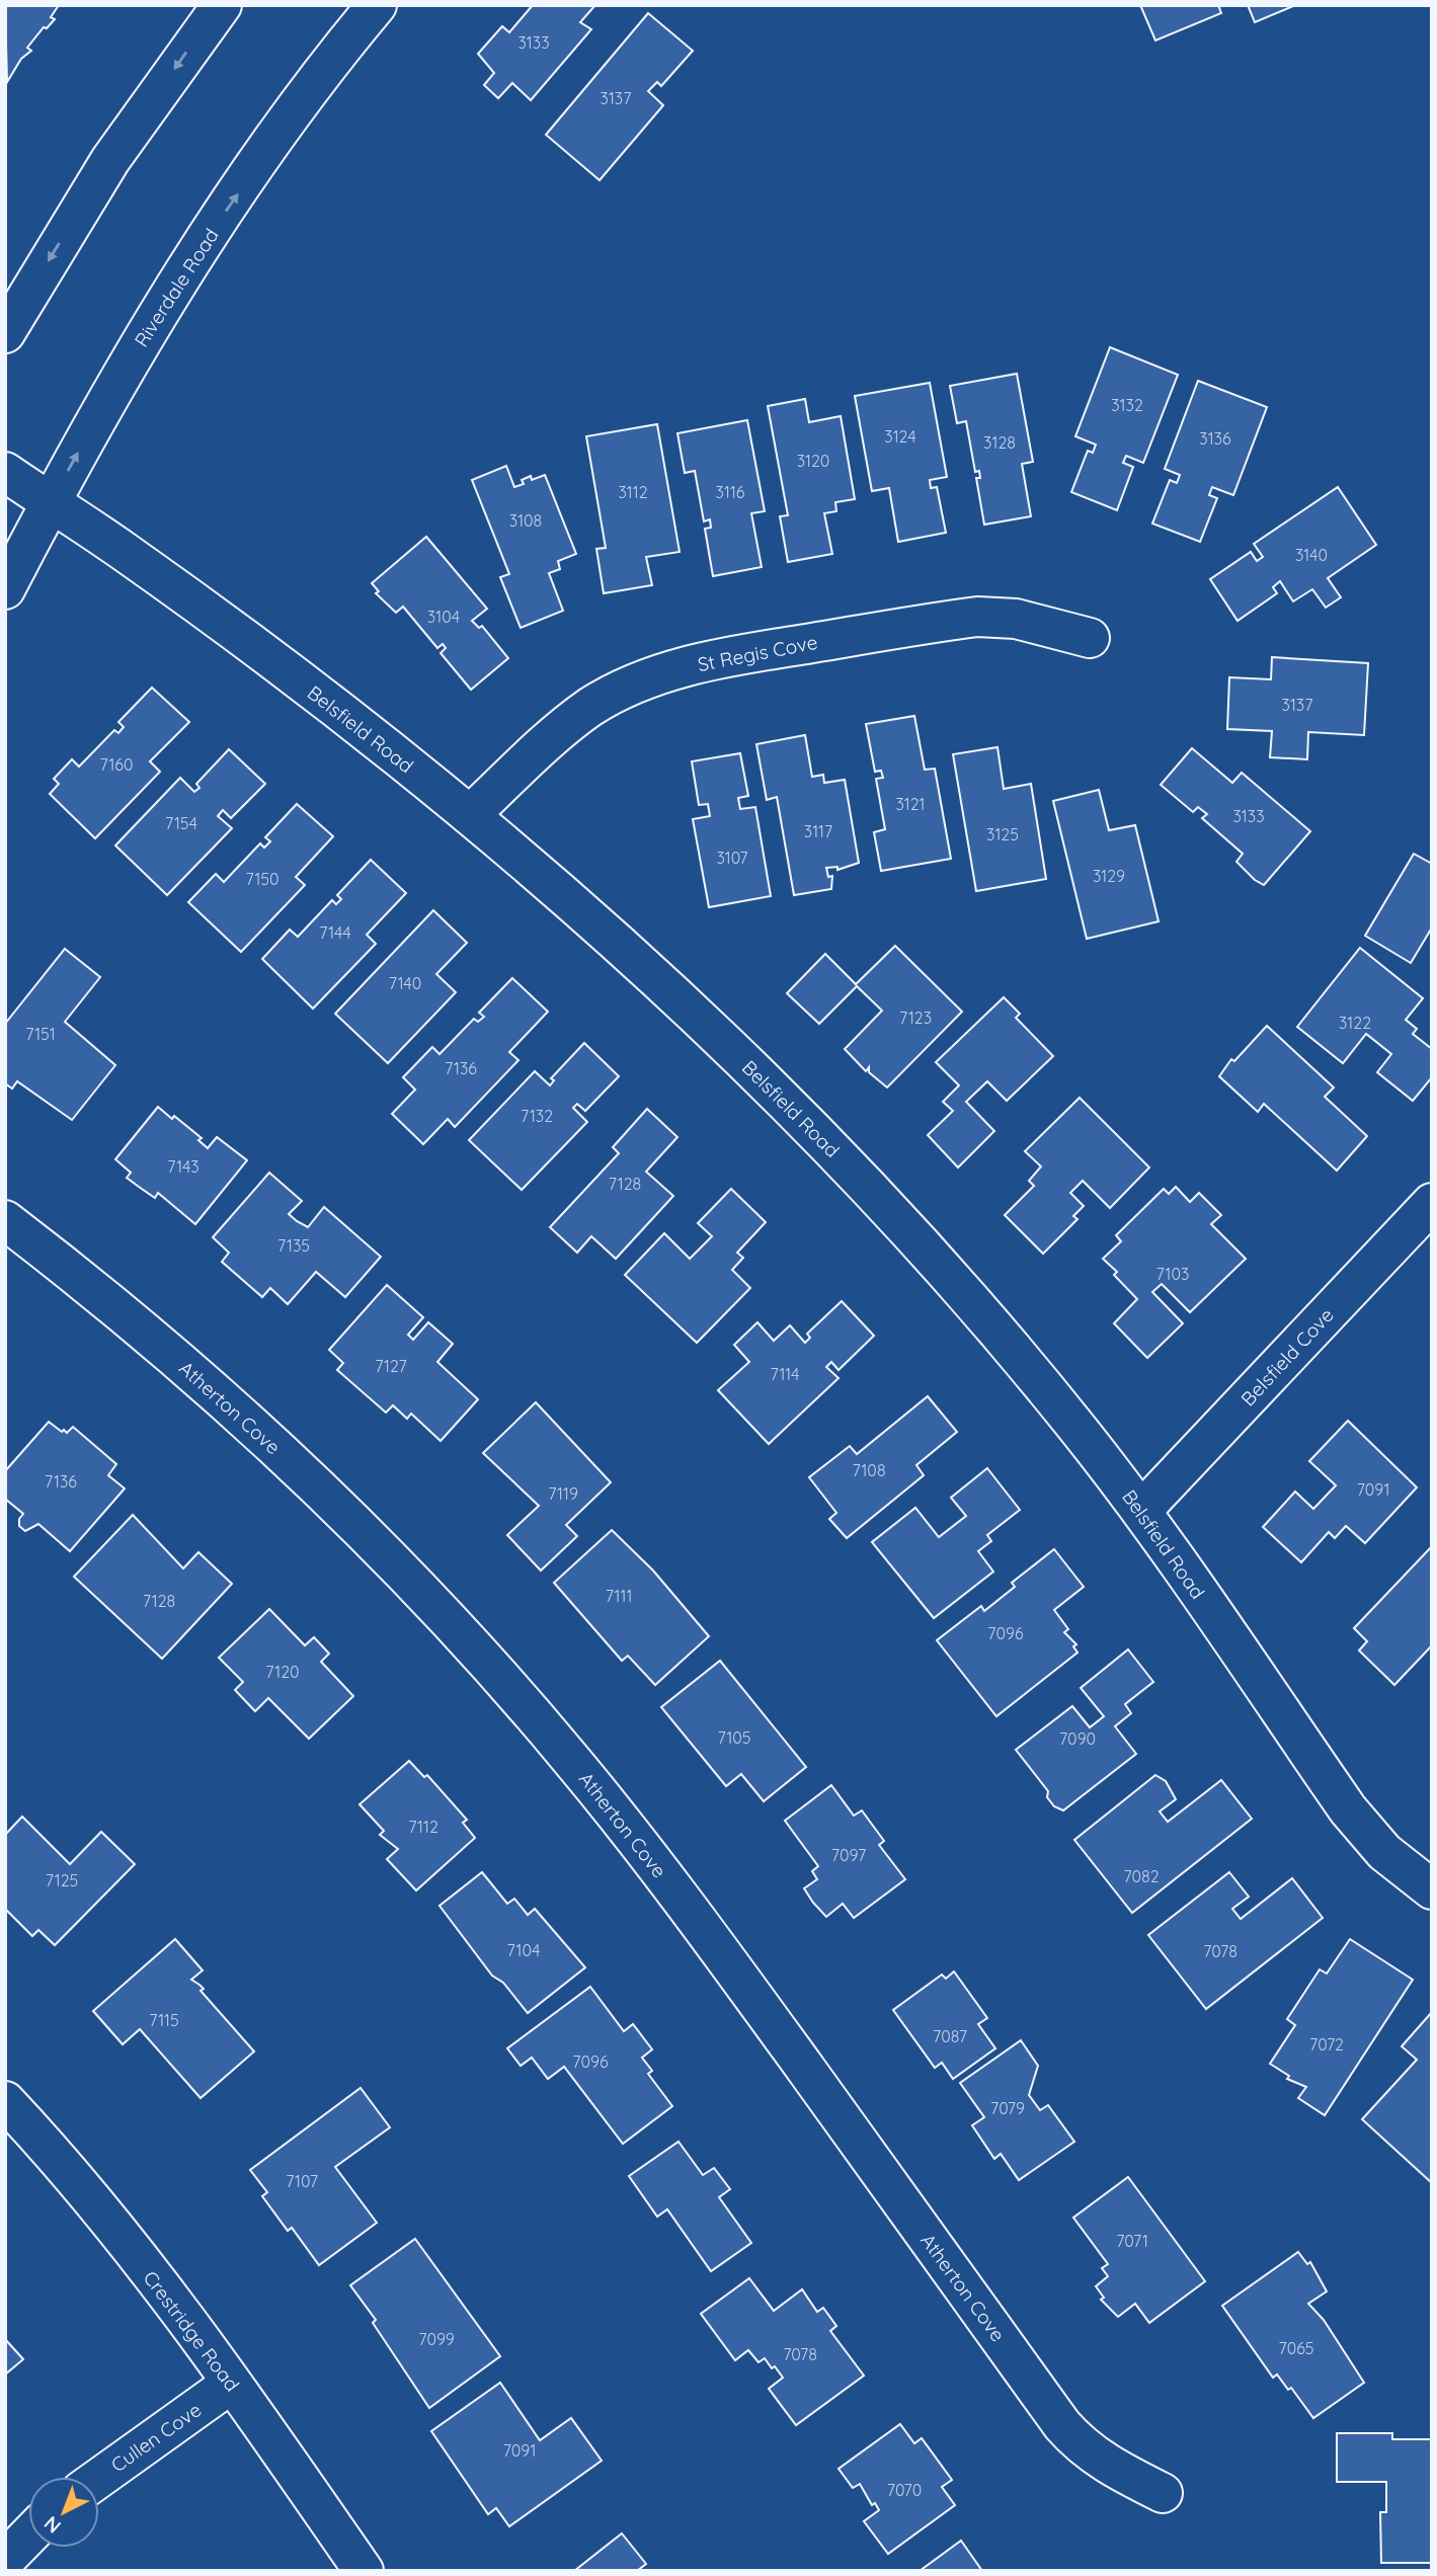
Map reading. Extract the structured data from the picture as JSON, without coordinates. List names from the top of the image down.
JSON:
{
  "streets": {
    "street": [
      "Riverdale Road",
      "St Regis Cove",
      "Belsfield Road",
      "Belsfield Cove",
      "Atherton Cove",
      "Crestridge Road",
      "Cullen Cove"
    ]
  },
  "crossings": [
    ["Riverdale Road", "Belsfield Road"],
    ["St Regis Cove", "Belsfield Road"],
    ["Belsfield Road", "Belsfield Cove"],
    ["Crestridge Road", "Cullen Cove"]
  ],
  "house_numbers": [
    "3133",
    "3137",
    "3132",
    "3124",
    "3136",
    "3128",
    "3120",
    "3112",
    "3116",
    "3108",
    "3140",
    "3104",
    "3137",
    "7160",
    "3121",
    "3133",
    "7154",
    "3117",
    "3125",
    "3107",
    "3129",
    "7150",
    "7144",
    "7140",
    "7123",
    "3122",
    "7151",
    "7136",
    "7132",
    "7143",
    "7128",
    "7135",
    "7103",
    "7127",
    "7114",
    "7108",
    "7136",
    "7091",
    "7119",
    "7111",
    "7128",
    "7096",
    "7120",
    "7105",
    "7090",
    "7112",
    "7097",
    "7082",
    "7125",
    "7104",
    "7078",
    "7115",
    "7087",
    "7072",
    "7096",
    "7079",
    "7107",
    "7071",
    "7099",
    "7065",
    "7078",
    "7091",
    "7070"
  ],
  "north": "bottom left"
}
